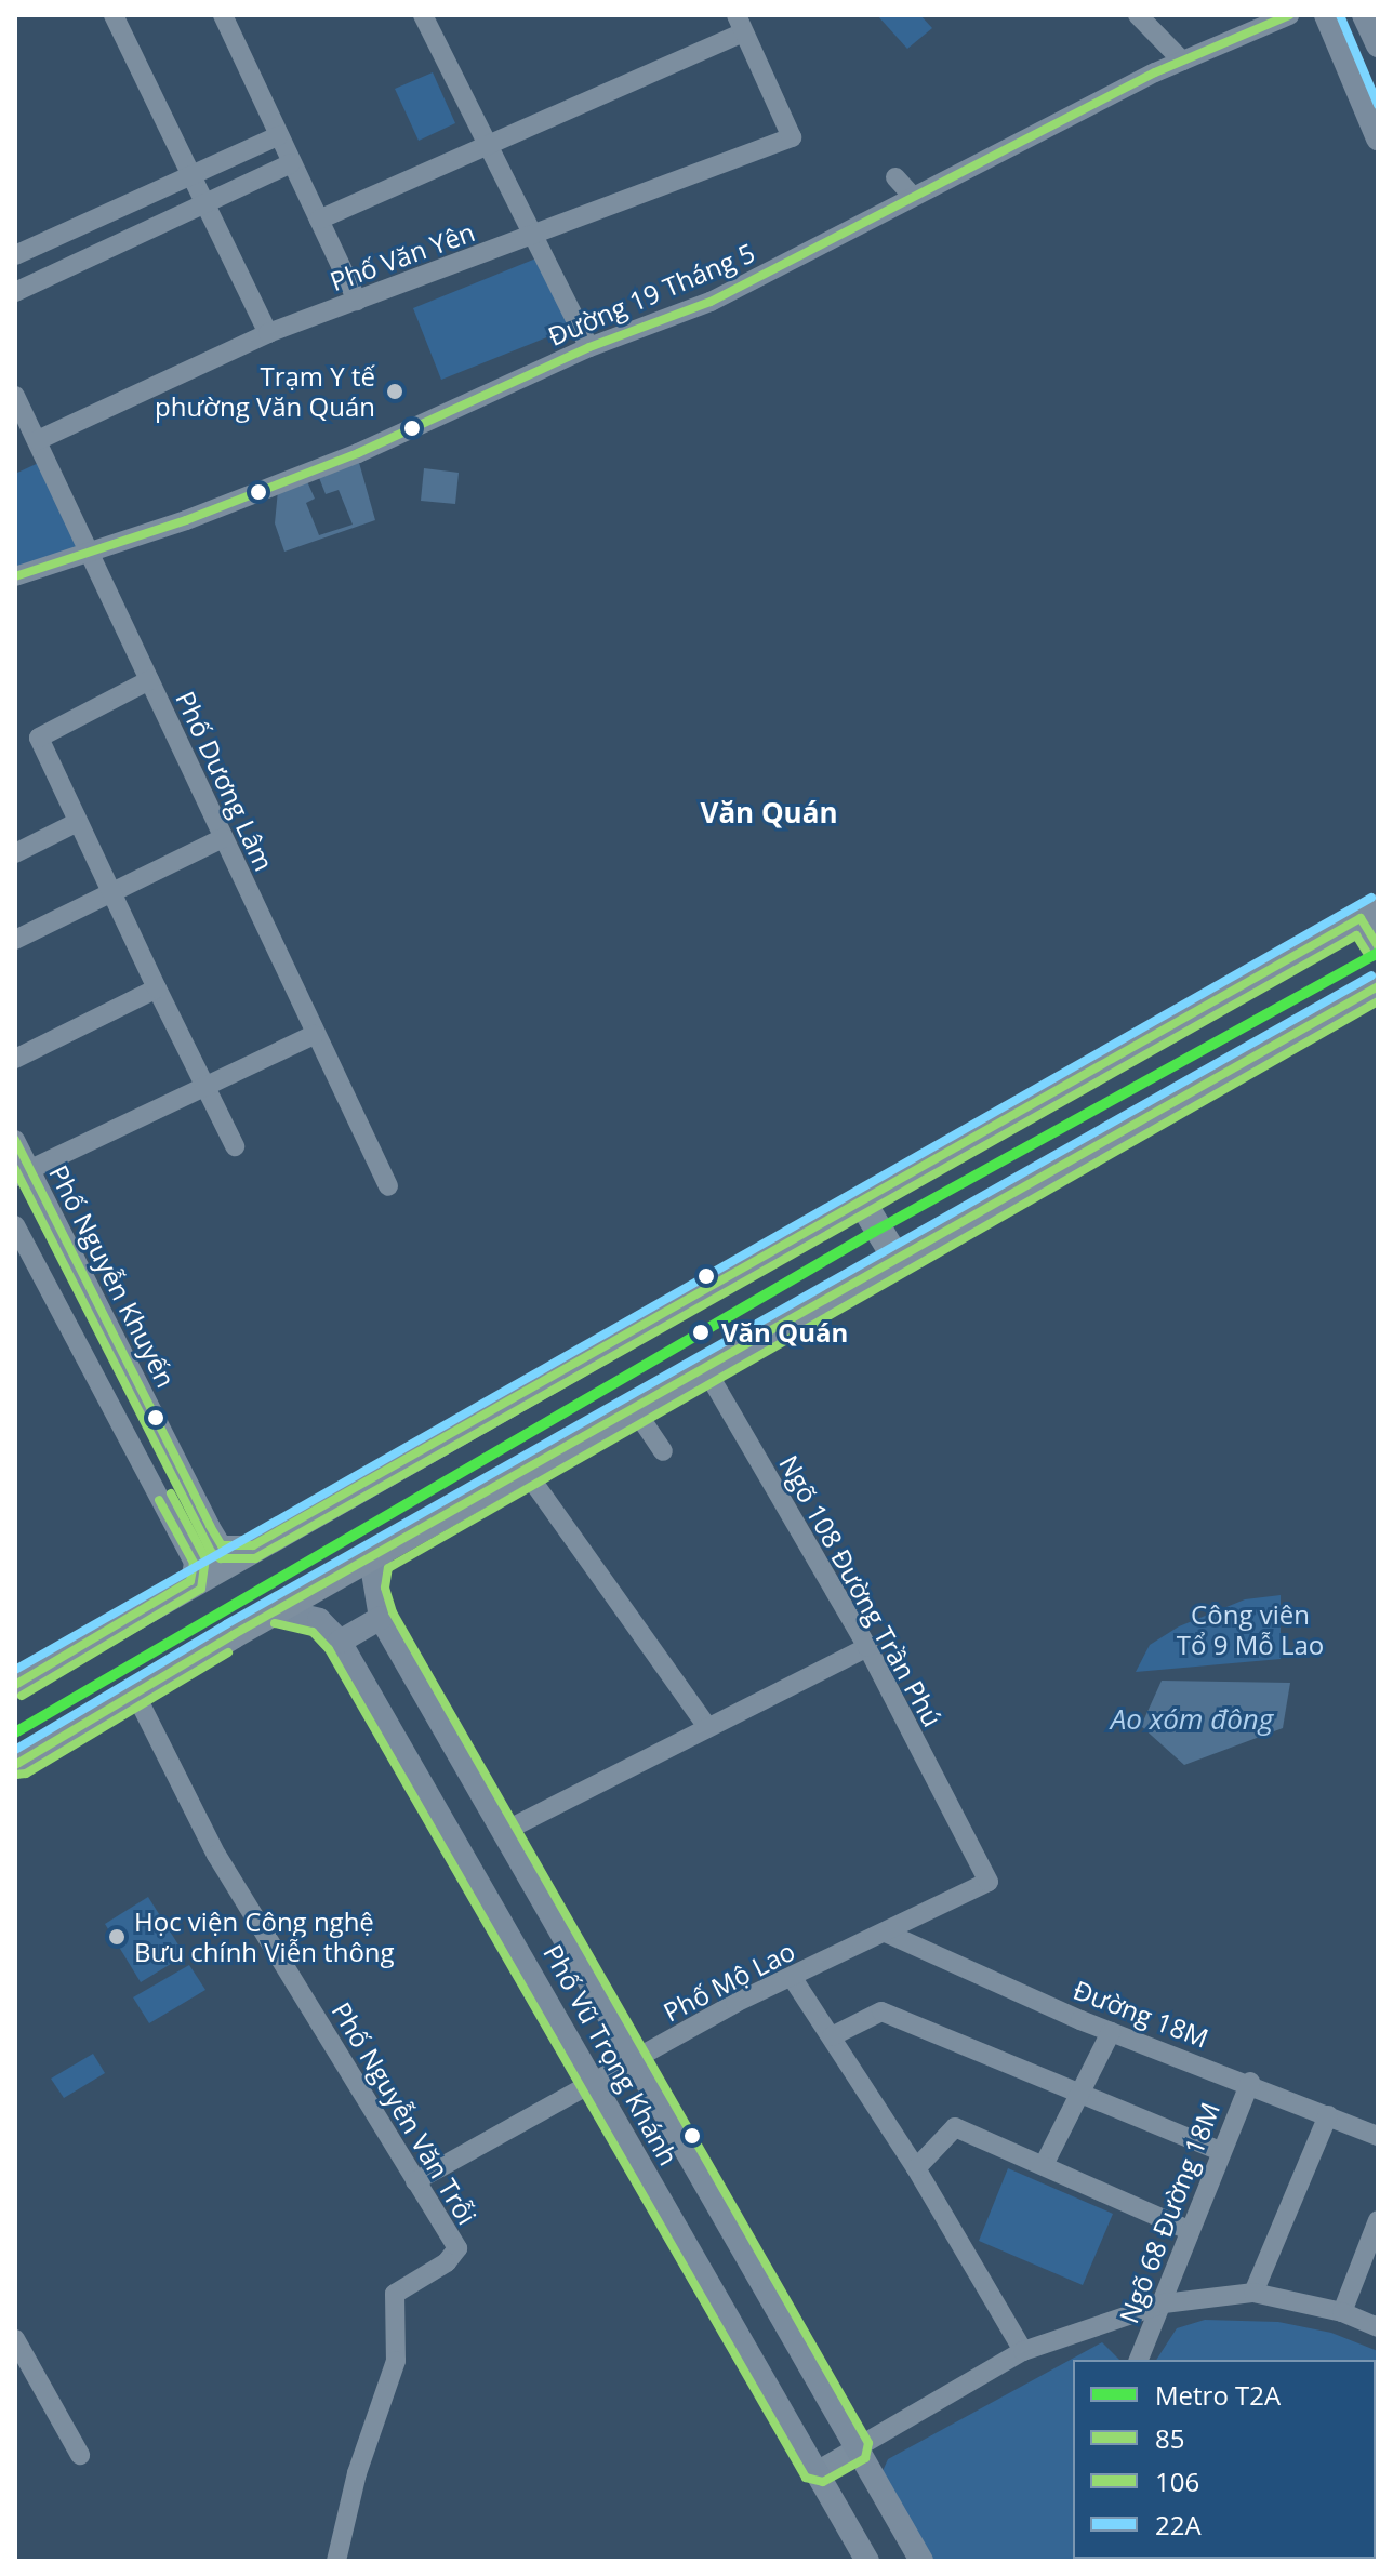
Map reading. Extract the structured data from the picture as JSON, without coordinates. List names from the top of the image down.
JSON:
{
  "streets": {
    "main road": ["Phố Vũ Trọng Khánh"],
    "street": [
      "Phố Văn Yên",
      "Đường 19 Tháng 5",
      "Phố Dương Lâm",
      "Phố Nguyễn Khuyến",
      "Ngõ 108 Đường Trần Phú",
      "Phố Mộ Lao",
      "Đường 18M",
      "Phố Nguyễn Văn Trỗi",
      "Ngõ 68 Đường 18M"
    ]
  },
  "crossings": [
    ["Phố Văn Yên", "Phố Dương Lâm"],
    ["Đường 19 Tháng 5", "Phố Dương Lâm"],
    ["Ngõ 108 Đường Trần Phú", "Phố Mộ Lao"],
    ["Ngõ 108 Đường Trần Phú", "Đường 18M"],
    ["Phố Mộ Lao", "Đường 18M"],
    ["Phố Mộ Lao", "Phố Vũ Trọng Khánh"],
    ["Phố Mộ Lao", "Phố Nguyễn Văn Trỗi"],
    ["Đường 18M", "Ngõ 68 Đường 18M"]
  ],
  "districts": ["Văn Quán"],
  "water": ["Ao xóm đông"],
  "parks": ["Công viên Tổ 9 Mỗ Lao"],
  "places": ["Trạm Y tế phường Văn Quán", "Văn Quán", "Học viện Công nghệ Bưu chính Viễn thông"],
  "lines": [
    "transit line 85",
    "transit line 22A",
    "transit line 106",
    "metro line T2A"
  ],
  "legend": [
    "Metro T2A",
    "85",
    "106",
    "22A"
  ]
}
